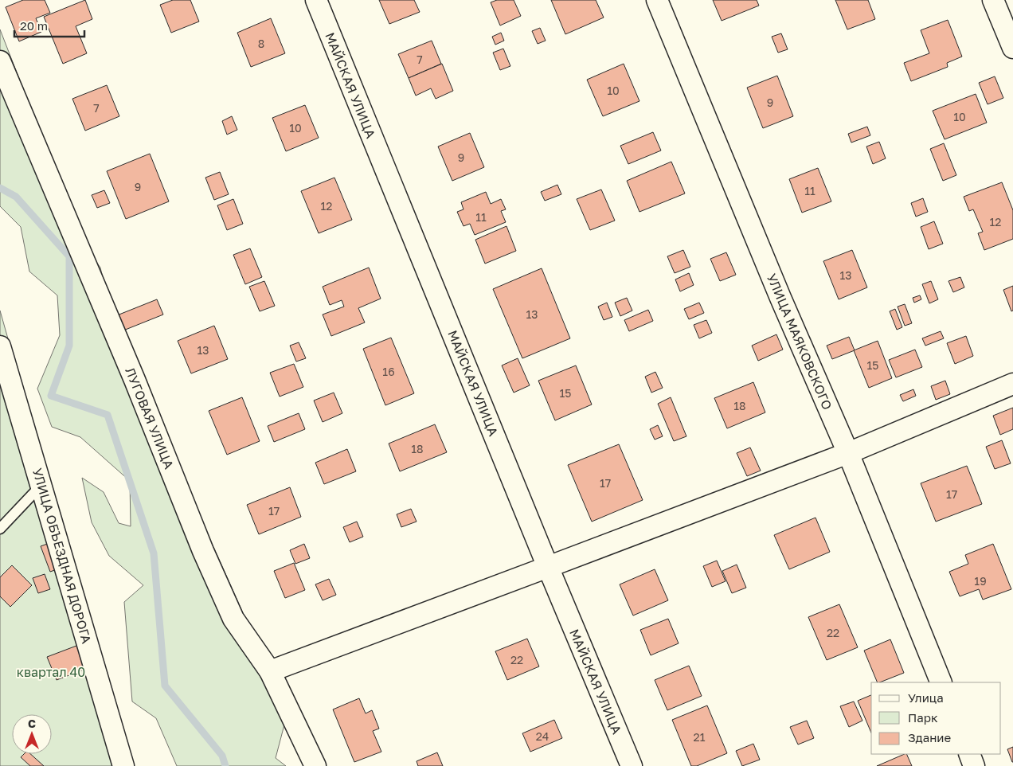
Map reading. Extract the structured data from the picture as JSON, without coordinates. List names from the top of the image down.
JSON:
{
  "streets": {
    "street": [
      "МАЙСКАЯ УЛИЦА",
      "УЛИЦА МАЯКОВСКОГО",
      "ЛУГОВАЯ УЛИЦА",
      "УЛИЦА ОБЪЕЗДНАЯ ДОРОГА"
    ]
  },
  "parks": ["квартал 40"],
  "house_numbers": [
    "8",
    "7",
    "10",
    "9",
    "7",
    "10",
    "10",
    "9",
    "9",
    "11",
    "12",
    "11",
    "12",
    "13",
    "13",
    "13",
    "15",
    "16",
    "15",
    "18",
    "18",
    "17",
    "17",
    "17",
    "19",
    "22",
    "22",
    "24",
    "21"
  ],
  "legend": ["Улица", "Парк", "Здание"],
  "scale_bar": "20 m",
  "north": "top"
}
